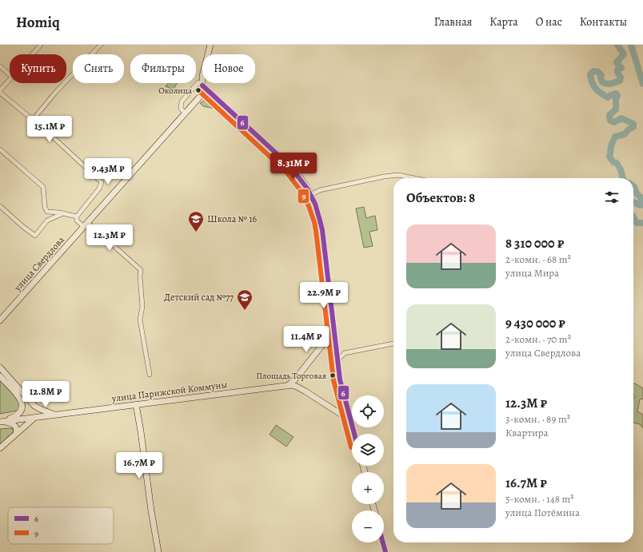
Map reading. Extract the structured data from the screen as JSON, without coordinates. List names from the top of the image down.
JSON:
{
  "streets": {
    "street": ["улица Свердлова", "улица Парижской Коммуны"]
  },
  "places": {
    "other": ["Околица", "Площадь Торговая"],
    "school or university": ["Школа № 16", "Детский сад №77"]
  },
  "lines": ["transit line 6", "transit line 9"],
  "legend": ["6", "9"],
  "page": {
    "header": "Homiq",
    "nav": [
      "Главная",
      "Карта",
      "О нас",
      "Контакты"
    ],
    "chip": [
      "Купить",
      "Снять",
      "Фильтры",
      "Новое"
    ],
    "price": [
      "15.1M ₽",
      "8.31M ₽",
      "9.43M ₽",
      "12.3M ₽",
      "22.9M ₽",
      "11.4M ₽",
      "12.8M ₽",
      "16.7M ₽"
    ],
    "heading": "Объектов: 8",
    "list": [
      {
        "name": "8 310 000 ₽",
        "note": "2-комн. · 68 m² · улица Мира"
      },
      {
        "name": "9 430 000 ₽",
        "note": "2-комн. · 70 m² · улица Свердлова"
      },
      {
        "name": "12.3M ₽",
        "note": "3-комн. · 89 m² · Квартира"
      },
      {
        "name": "16.7M ₽",
        "note": "5-комн. · 148 m² · улица Потёмина"
      }
    ],
    "map_buttons": ["+", "−"]
  }
}
